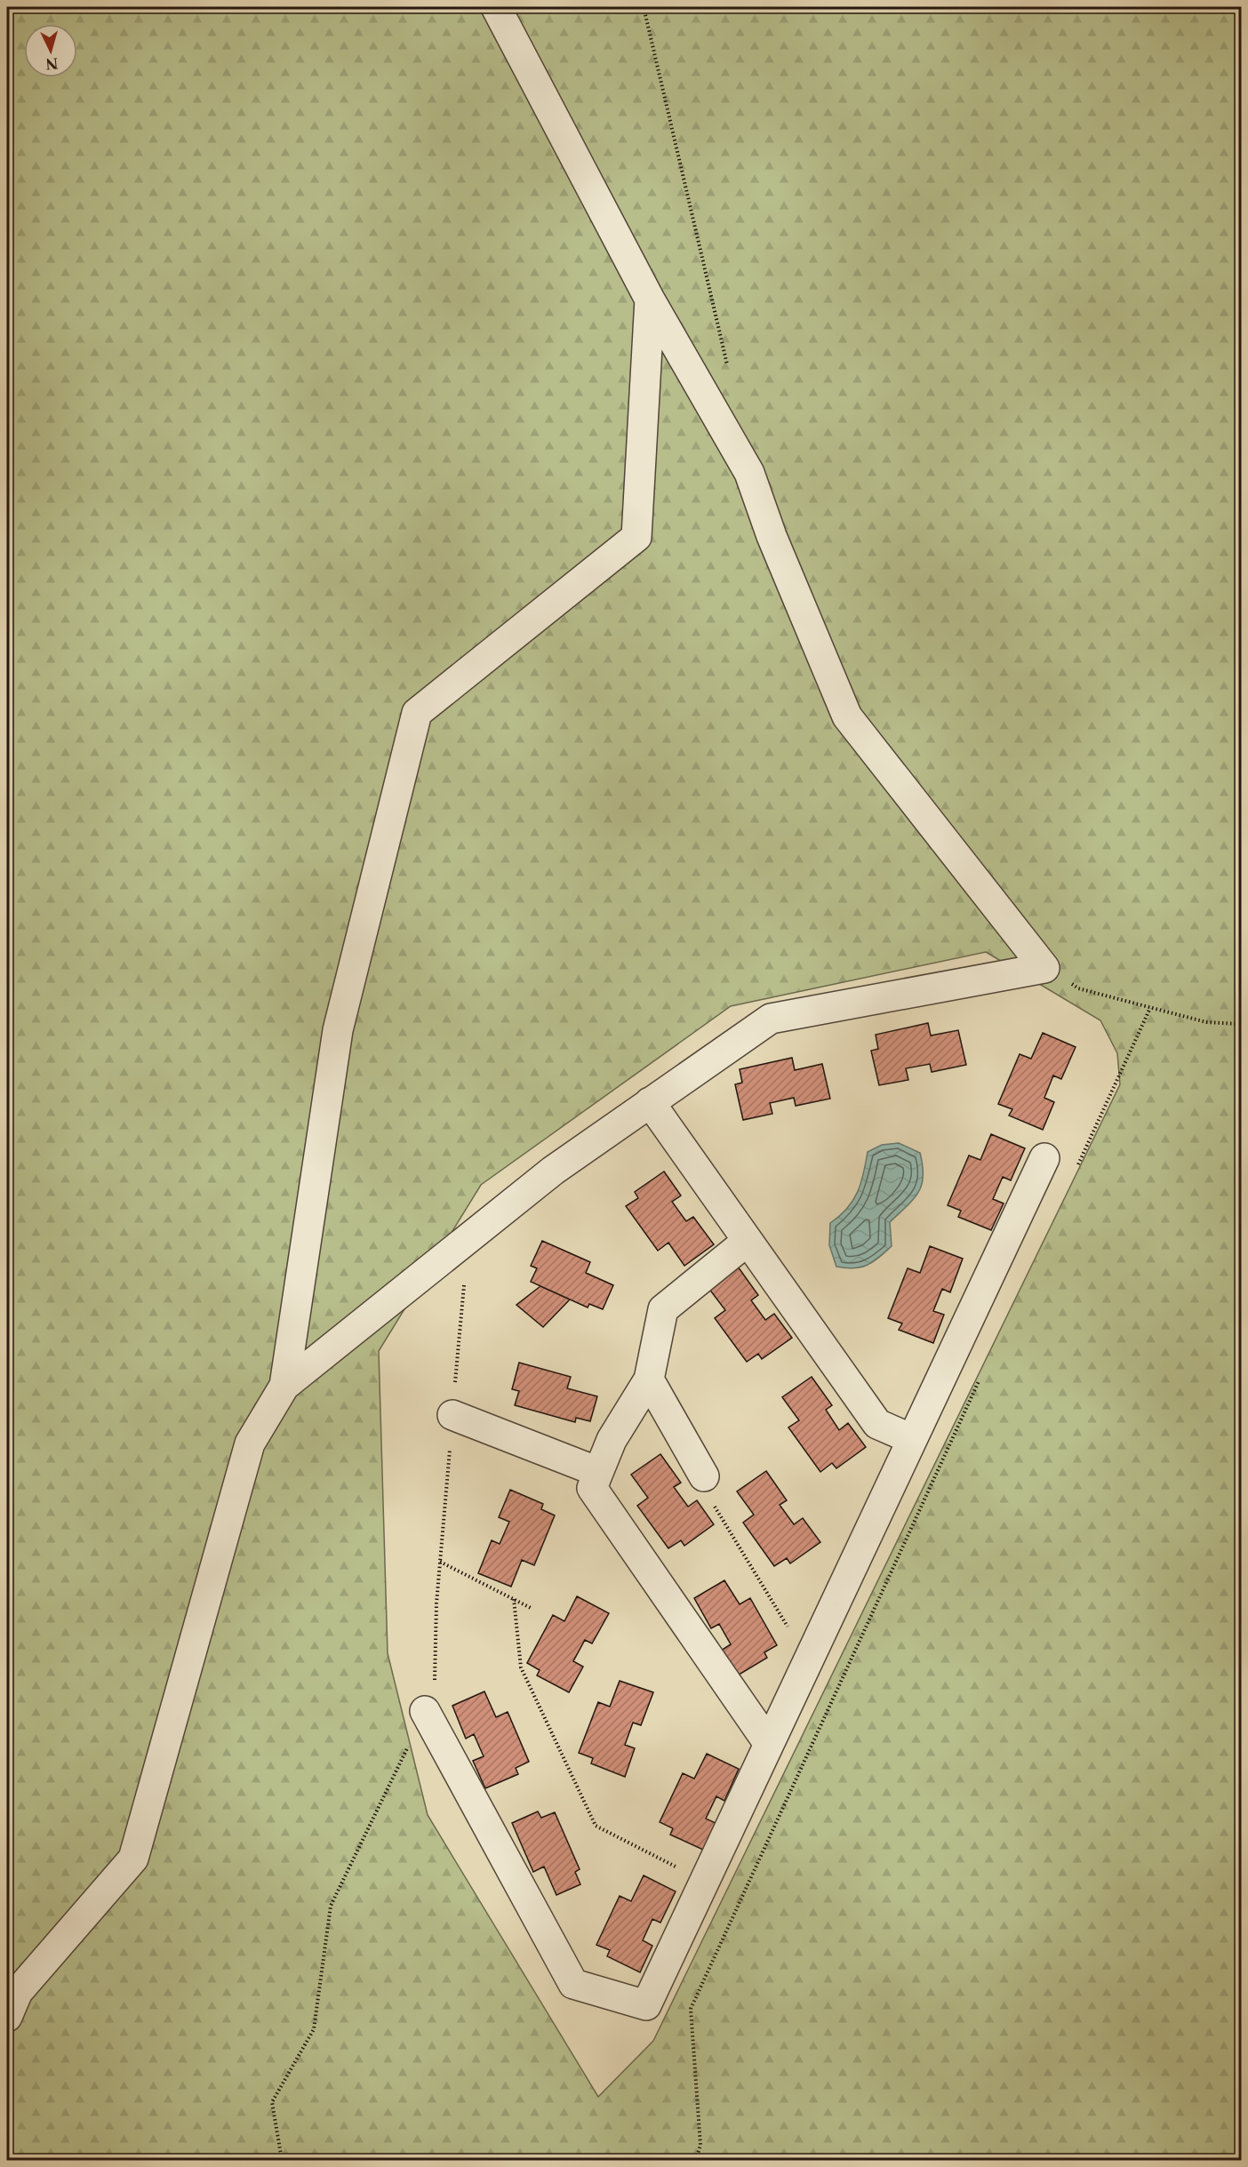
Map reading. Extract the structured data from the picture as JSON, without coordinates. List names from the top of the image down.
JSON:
{
  "north": "bottom"
}
